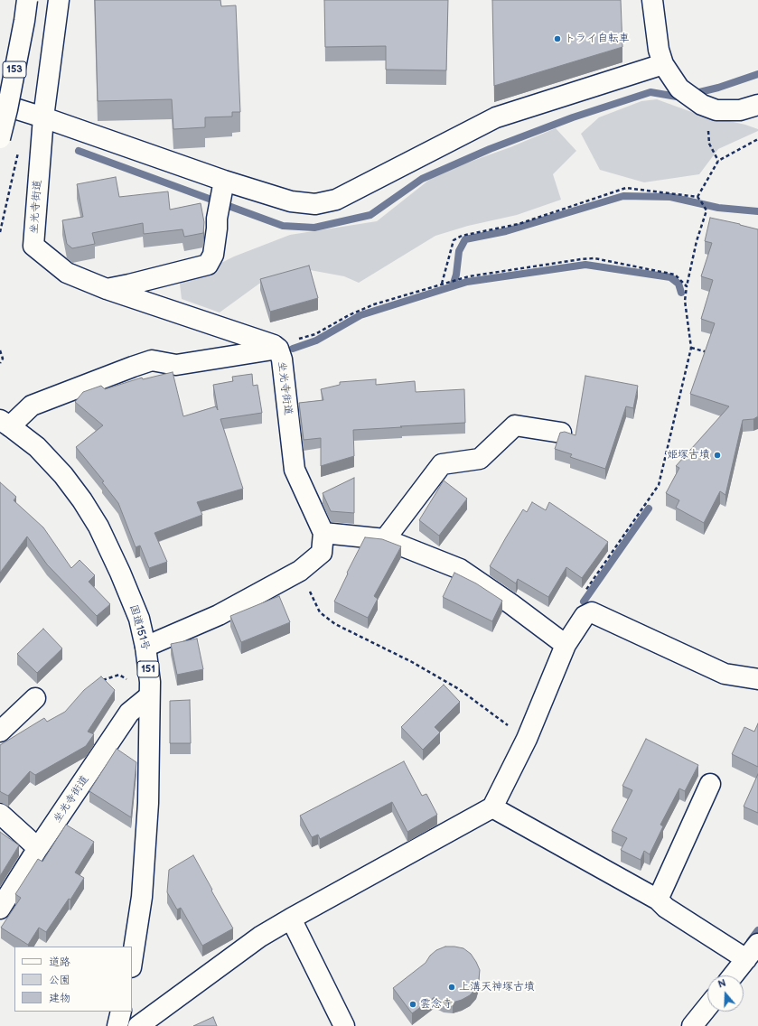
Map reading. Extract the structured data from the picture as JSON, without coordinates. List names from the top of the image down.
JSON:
{
  "streets": {
    "main road": [
      "153",
      "坐光寺街道",
      "国道151号",
      "151"
    ]
  },
  "crossings": [
    ["坐光寺街道", "国道151号"]
  ],
  "places": [
    "トライ自転車",
    "姫塚古墳",
    "上溝天神塚古墳",
    "雲念寺"
  ],
  "legend": ["道路", "公園", "建物"],
  "north": "top"
}
